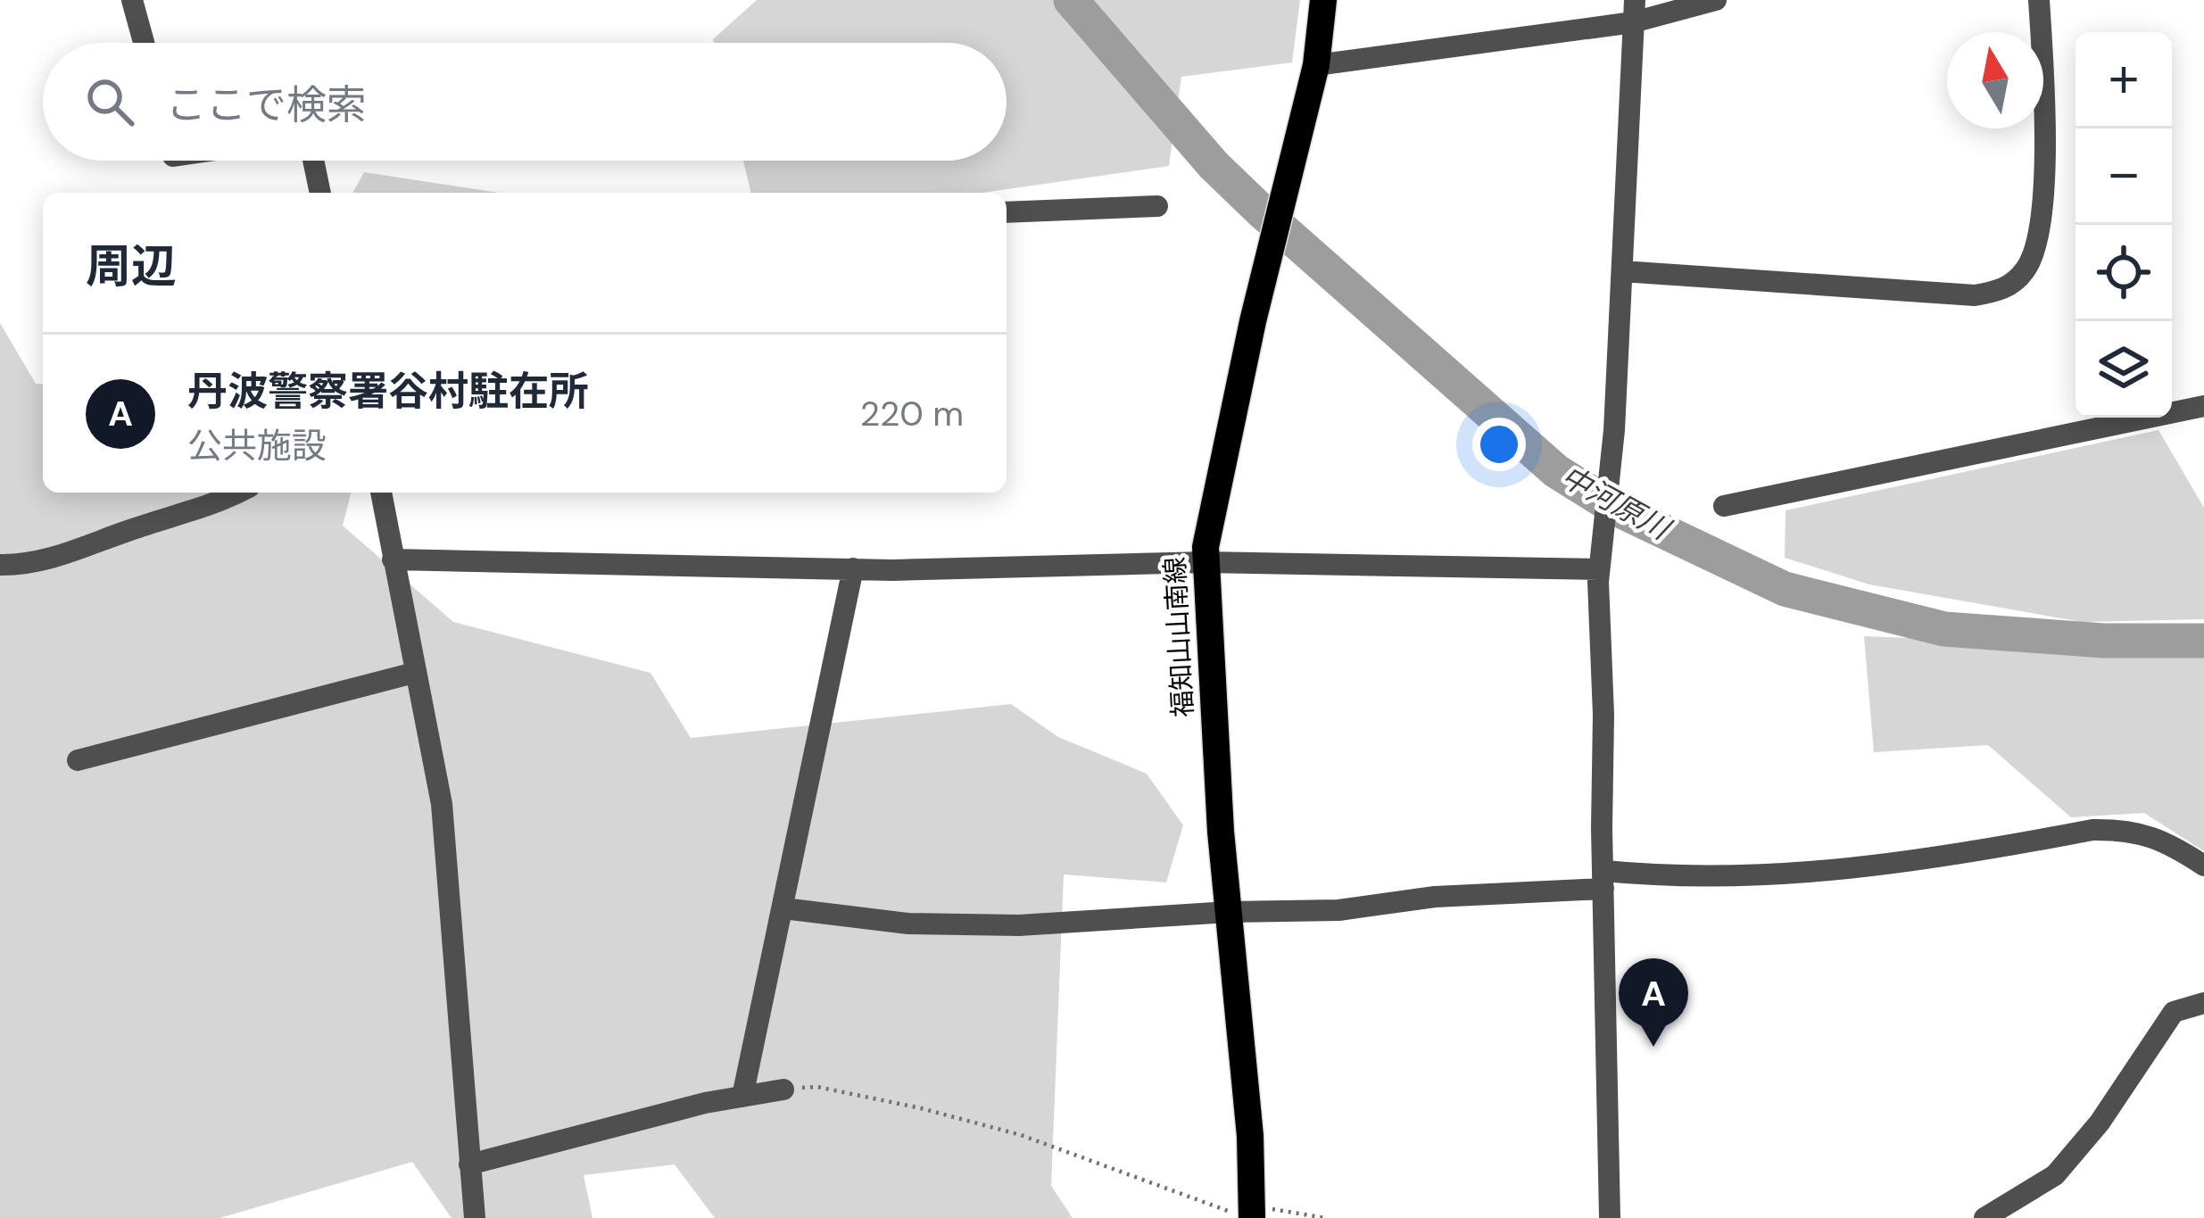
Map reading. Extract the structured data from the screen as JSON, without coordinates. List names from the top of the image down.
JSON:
{
  "streets": {
    "main road": ["福知山山南線"]
  },
  "water": ["中河原川"],
  "north": "top",
  "page": {
    "map_buttons": ["+", "−"],
    "search": "ここで検索",
    "heading": "周辺",
    "list": [
      {
        "mark": "A",
        "name": "丹波警察署谷村駐在所",
        "note": "公共施設",
        "value": "220 m"
      }
    ],
    "pins": "A"
  }
}
